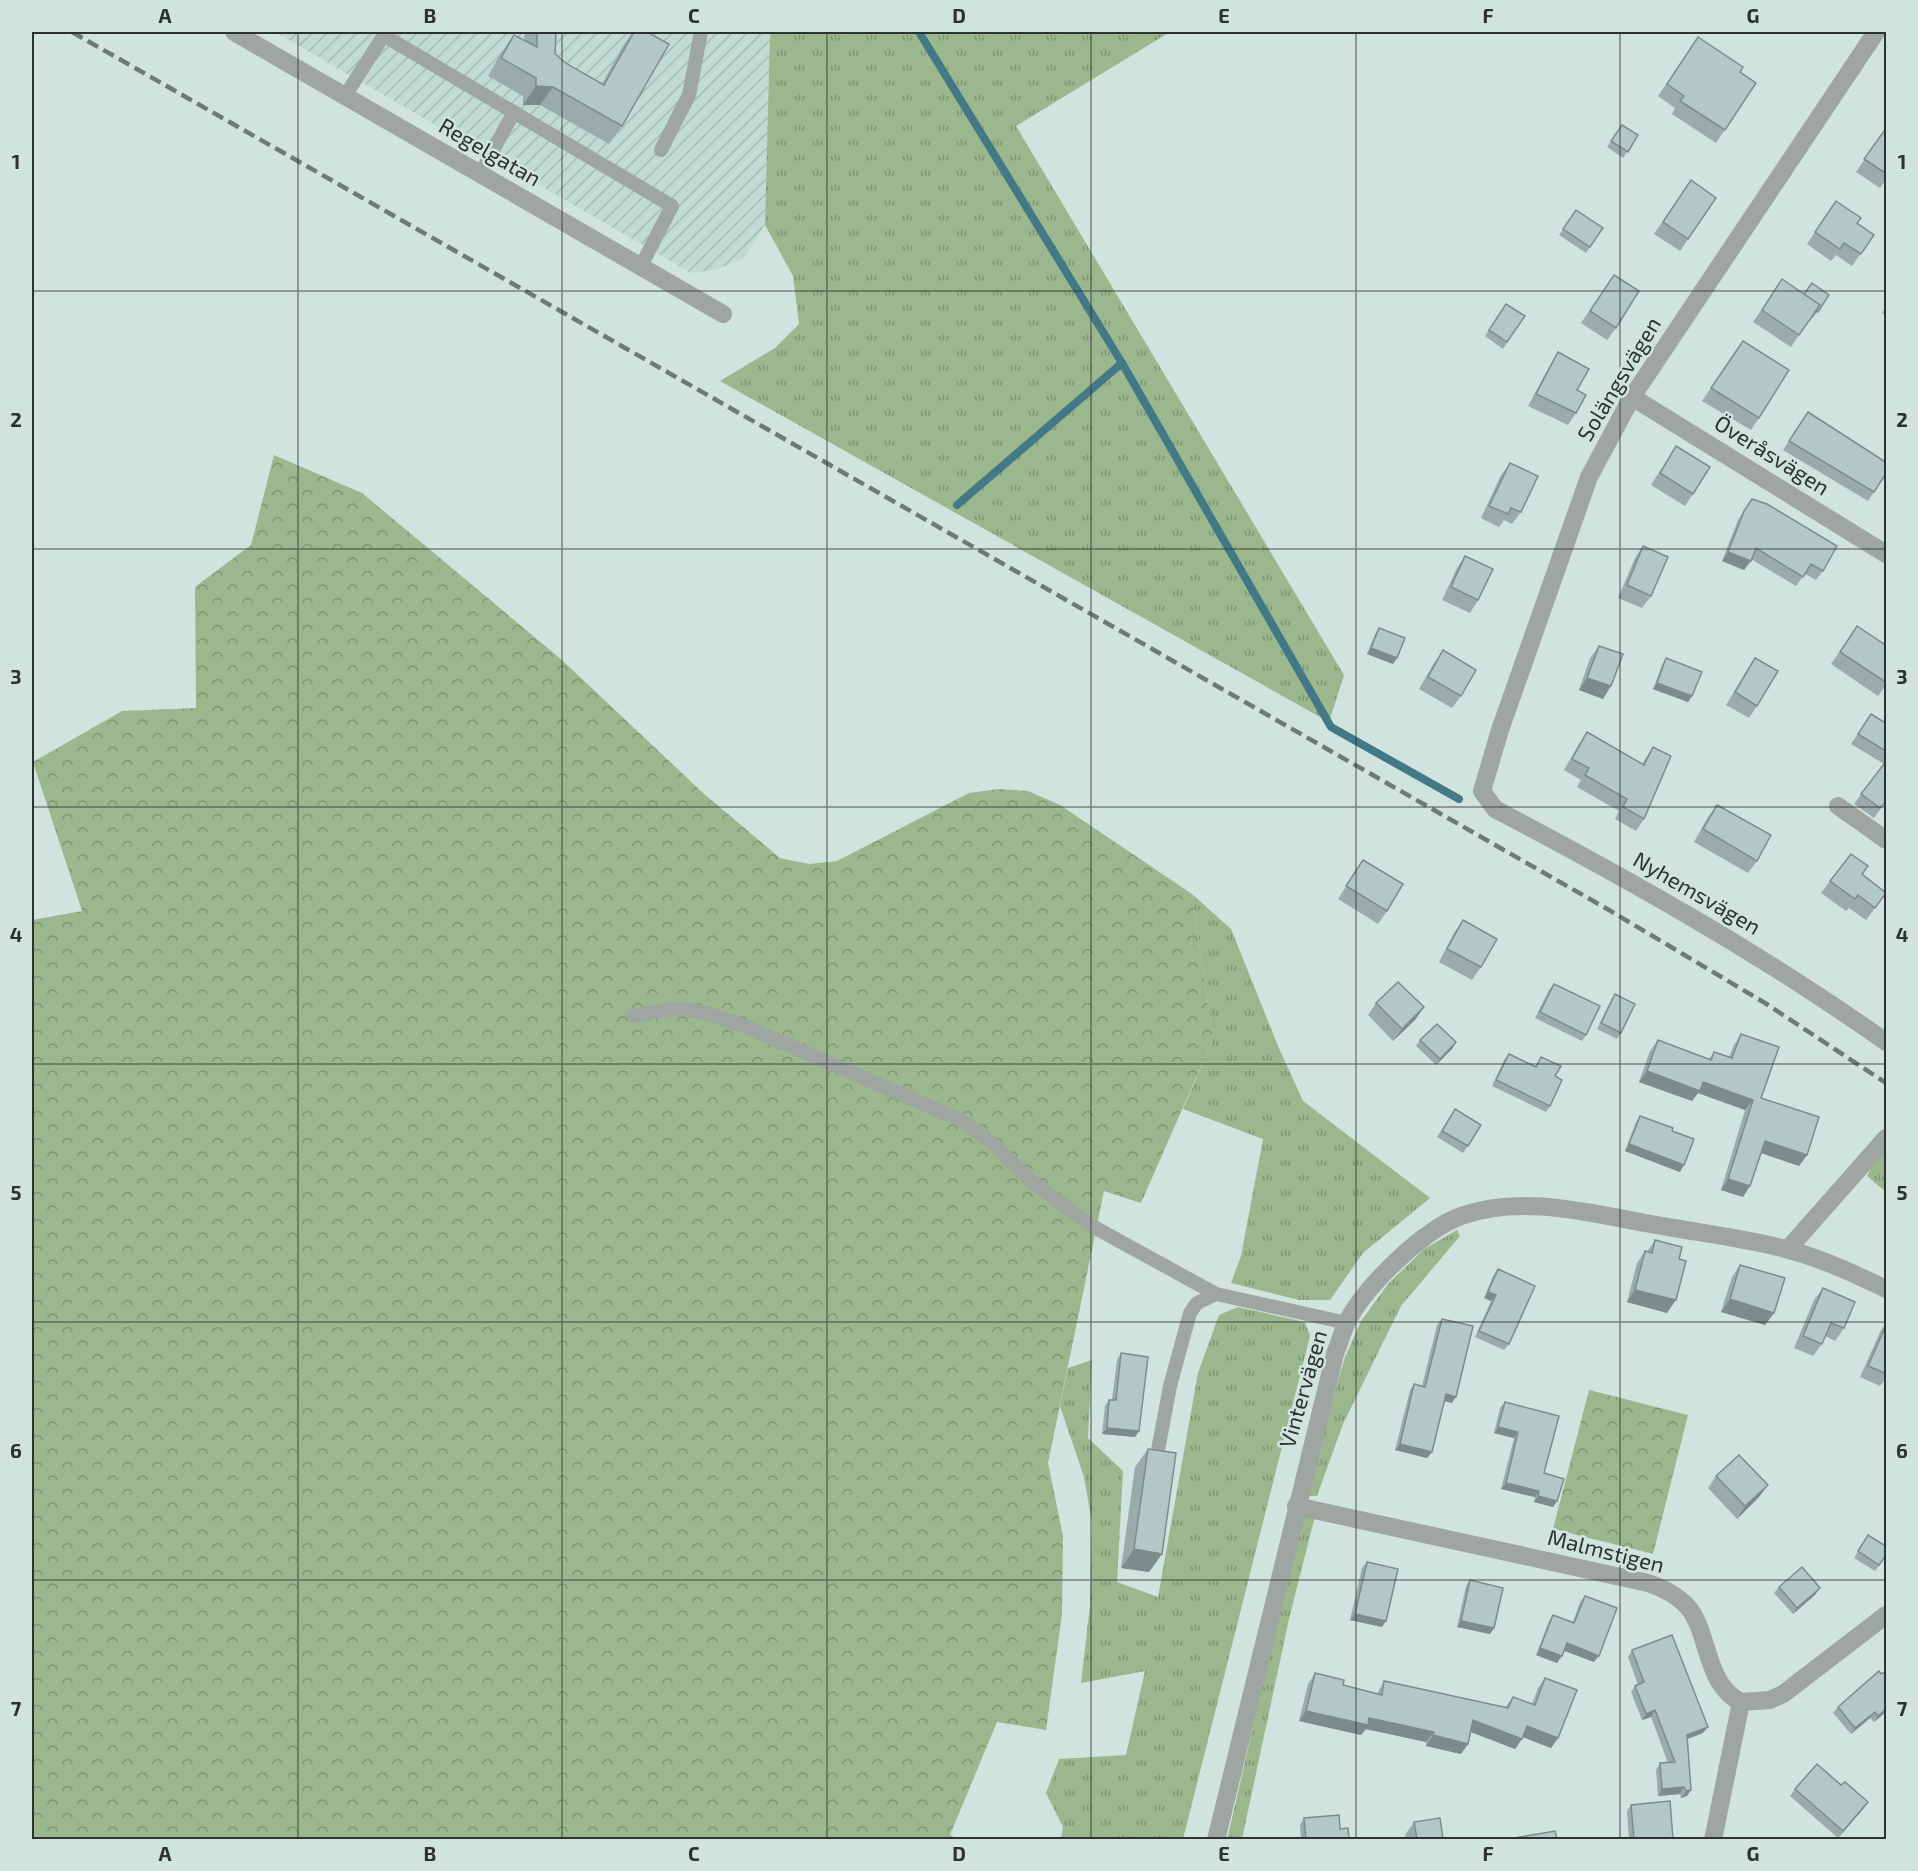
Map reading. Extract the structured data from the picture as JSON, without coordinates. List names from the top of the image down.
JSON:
{
  "streets": {
    "street": [
      "Regelgatan",
      "Solängsvägen",
      "Överåsvägen",
      "Nyhemsvägen",
      "Vintervägen",
      "Malmstigen"
    ]
  },
  "crossings": [
    ["Solängsvägen", "Överåsvägen"],
    ["Solängsvägen", "Nyhemsvägen"],
    ["Vintervägen", "Malmstigen"]
  ],
  "grid": {
    "columns": [
      "A",
      "B",
      "C",
      "D",
      "E",
      "F",
      "G"
    ],
    "rows": [
      "1",
      "2",
      "3",
      "4",
      "5",
      "6",
      "7"
    ]
  }
}
